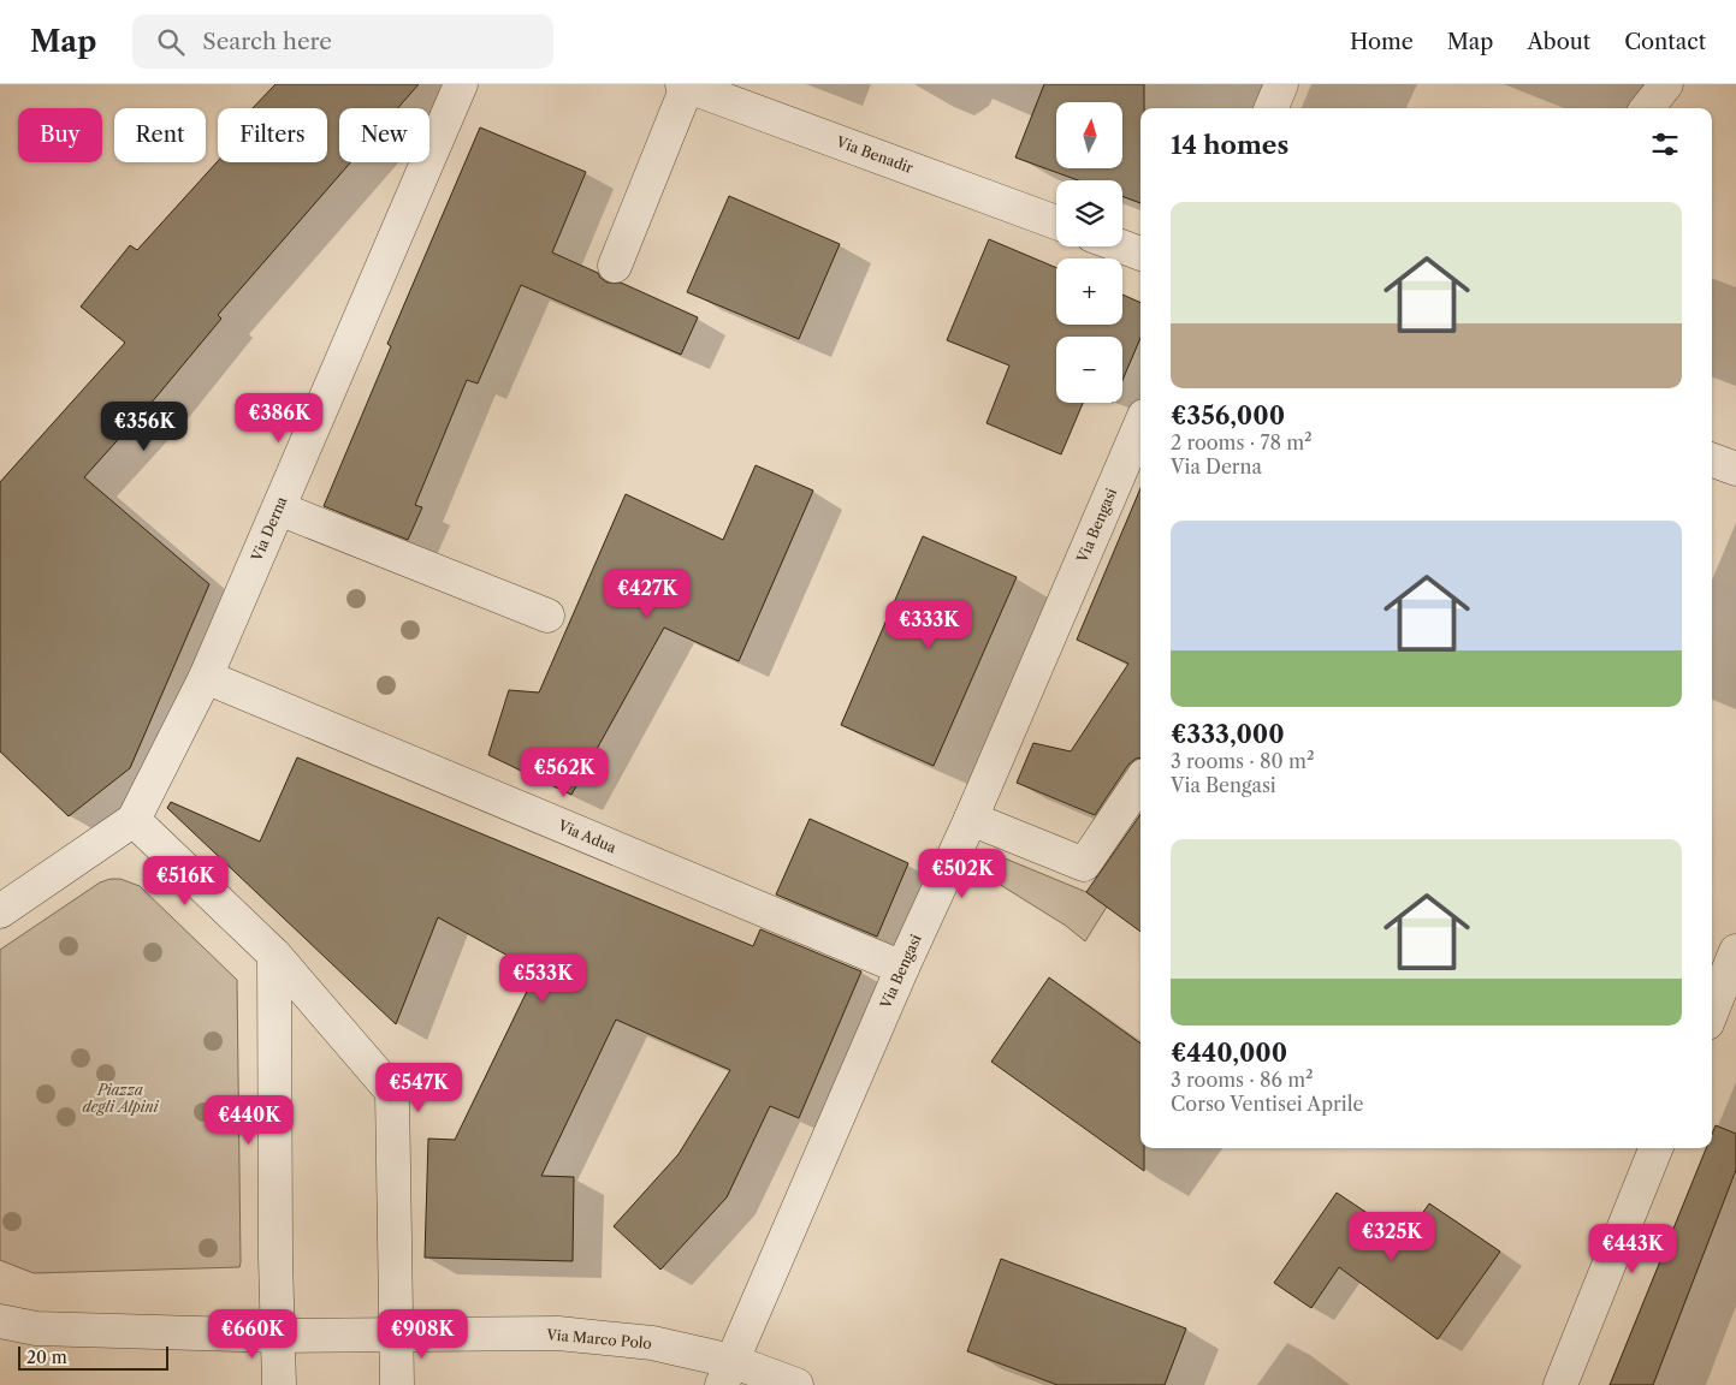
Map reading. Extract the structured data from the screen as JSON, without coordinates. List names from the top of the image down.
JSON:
{
  "streets": {
    "street": [
      "Via Benadir",
      "Via Bengasi",
      "Via Derna",
      "Via Adua",
      "Via Marco Polo"
    ]
  },
  "crossings": [
    ["Via Bengasi", "Via Adua"],
    ["Via Bengasi", "Via Marco Polo"],
    ["Via Derna", "Via Adua"]
  ],
  "parks": ["Piazza degli Alpini"],
  "scale_bar": "20 m",
  "north": "top",
  "page": {
    "header": "Map",
    "search": "Search here",
    "nav": [
      "Home",
      "Map",
      "About",
      "Contact"
    ],
    "map_buttons": ["+", "−"],
    "chip": [
      "Buy",
      "Rent",
      "Filters",
      "New"
    ],
    "heading": "14 homes",
    "list": [
      {
        "name": "€356,000",
        "note": "2 rooms · 78 m² · Via Derna"
      },
      {
        "name": "€333,000",
        "note": "3 rooms · 80 m² · Via Bengasi"
      },
      {
        "name": "€440,000",
        "note": "3 rooms · 86 m² · Corso Ventisei Aprile"
      }
    ],
    "price": [
      "€386K",
      "€356K",
      "€427K",
      "€333K",
      "€562K",
      "€502K",
      "€516K",
      "€533K",
      "€547K",
      "€440K",
      "€325K",
      "€443K",
      "€660K",
      "€908K"
    ],
    "scale": "20 m"
  }
}
